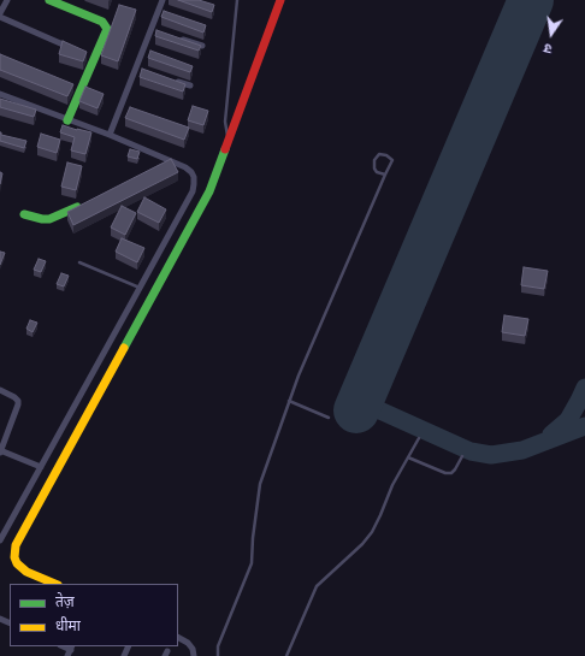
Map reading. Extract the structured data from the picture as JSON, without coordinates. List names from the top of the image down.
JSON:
{
  "legend": ["तेज़", "धीमा"],
  "north": "bottom"
}
